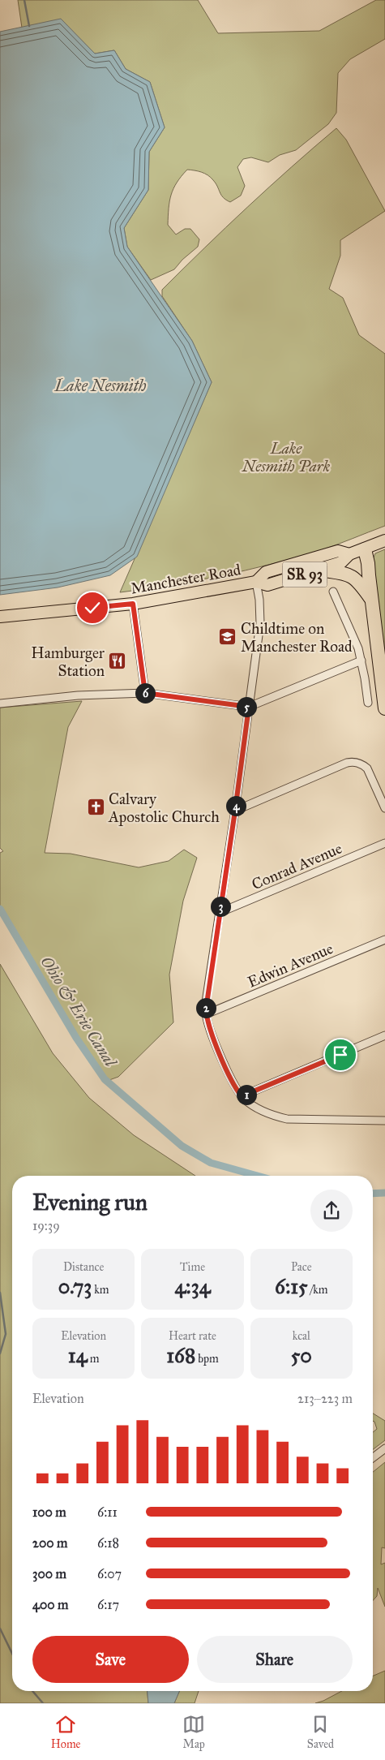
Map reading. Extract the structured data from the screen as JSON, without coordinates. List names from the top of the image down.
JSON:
{
  "streets": {
    "main road": ["SR 93", "Manchester Road"],
    "street": ["Conrad Avenue", "Edwin Avenue"]
  },
  "water": ["Lake Nesmith", "Ohio & Erie Canal"],
  "parks": ["Lake Nesmith Park"],
  "places": {
    "school or university": ["Childtime on Manchester Road"],
    "restaurant": ["Hamburger Station"],
    "church": ["Calvary Apostolic Church"]
  },
  "page": {
    "pins": [
      "6",
      "5",
      "4",
      "3",
      "2",
      "1"
    ],
    "heading": ["Evening run", "19:39"],
    "stats": [
      ["Distance", "0.73 km"],
      ["Time", "4:34"],
      ["Pace", "6:15 /km"],
      ["Elevation", "14 m"],
      ["Heart rate", "168 bpm"],
      ["kcal", "50"]
    ],
    "chart": ["Elevation", "213–223 m"],
    "list": [
      {
        "name": "100 m",
        "note": "6:11"
      },
      {
        "name": "200 m",
        "note": "6:18"
      },
      {
        "name": "300 m",
        "note": "6:07"
      },
      {
        "name": "400 m",
        "note": "6:17"
      }
    ],
    "buttons": ["Save", "Share"],
    "tabs": ["Home", "Map", "Saved"]
  }
}
